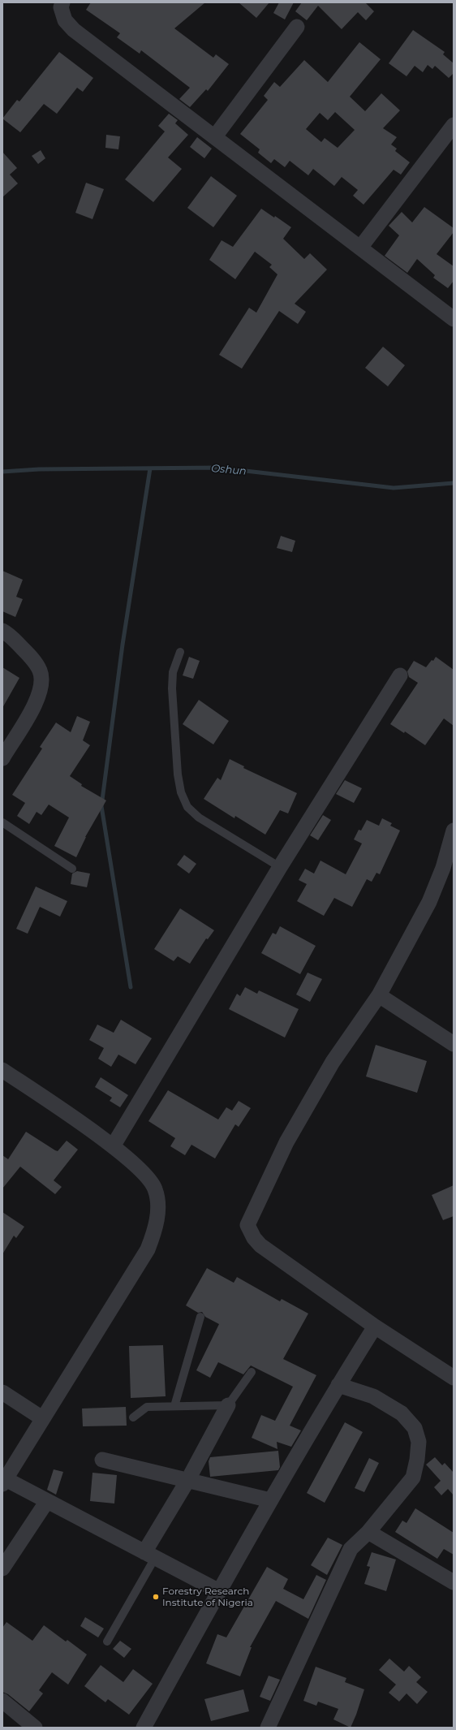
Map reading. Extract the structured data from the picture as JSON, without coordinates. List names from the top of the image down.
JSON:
{
  "water": ["Oshun"],
  "places": ["Forestry Research Institute of Nigeria"]
}
